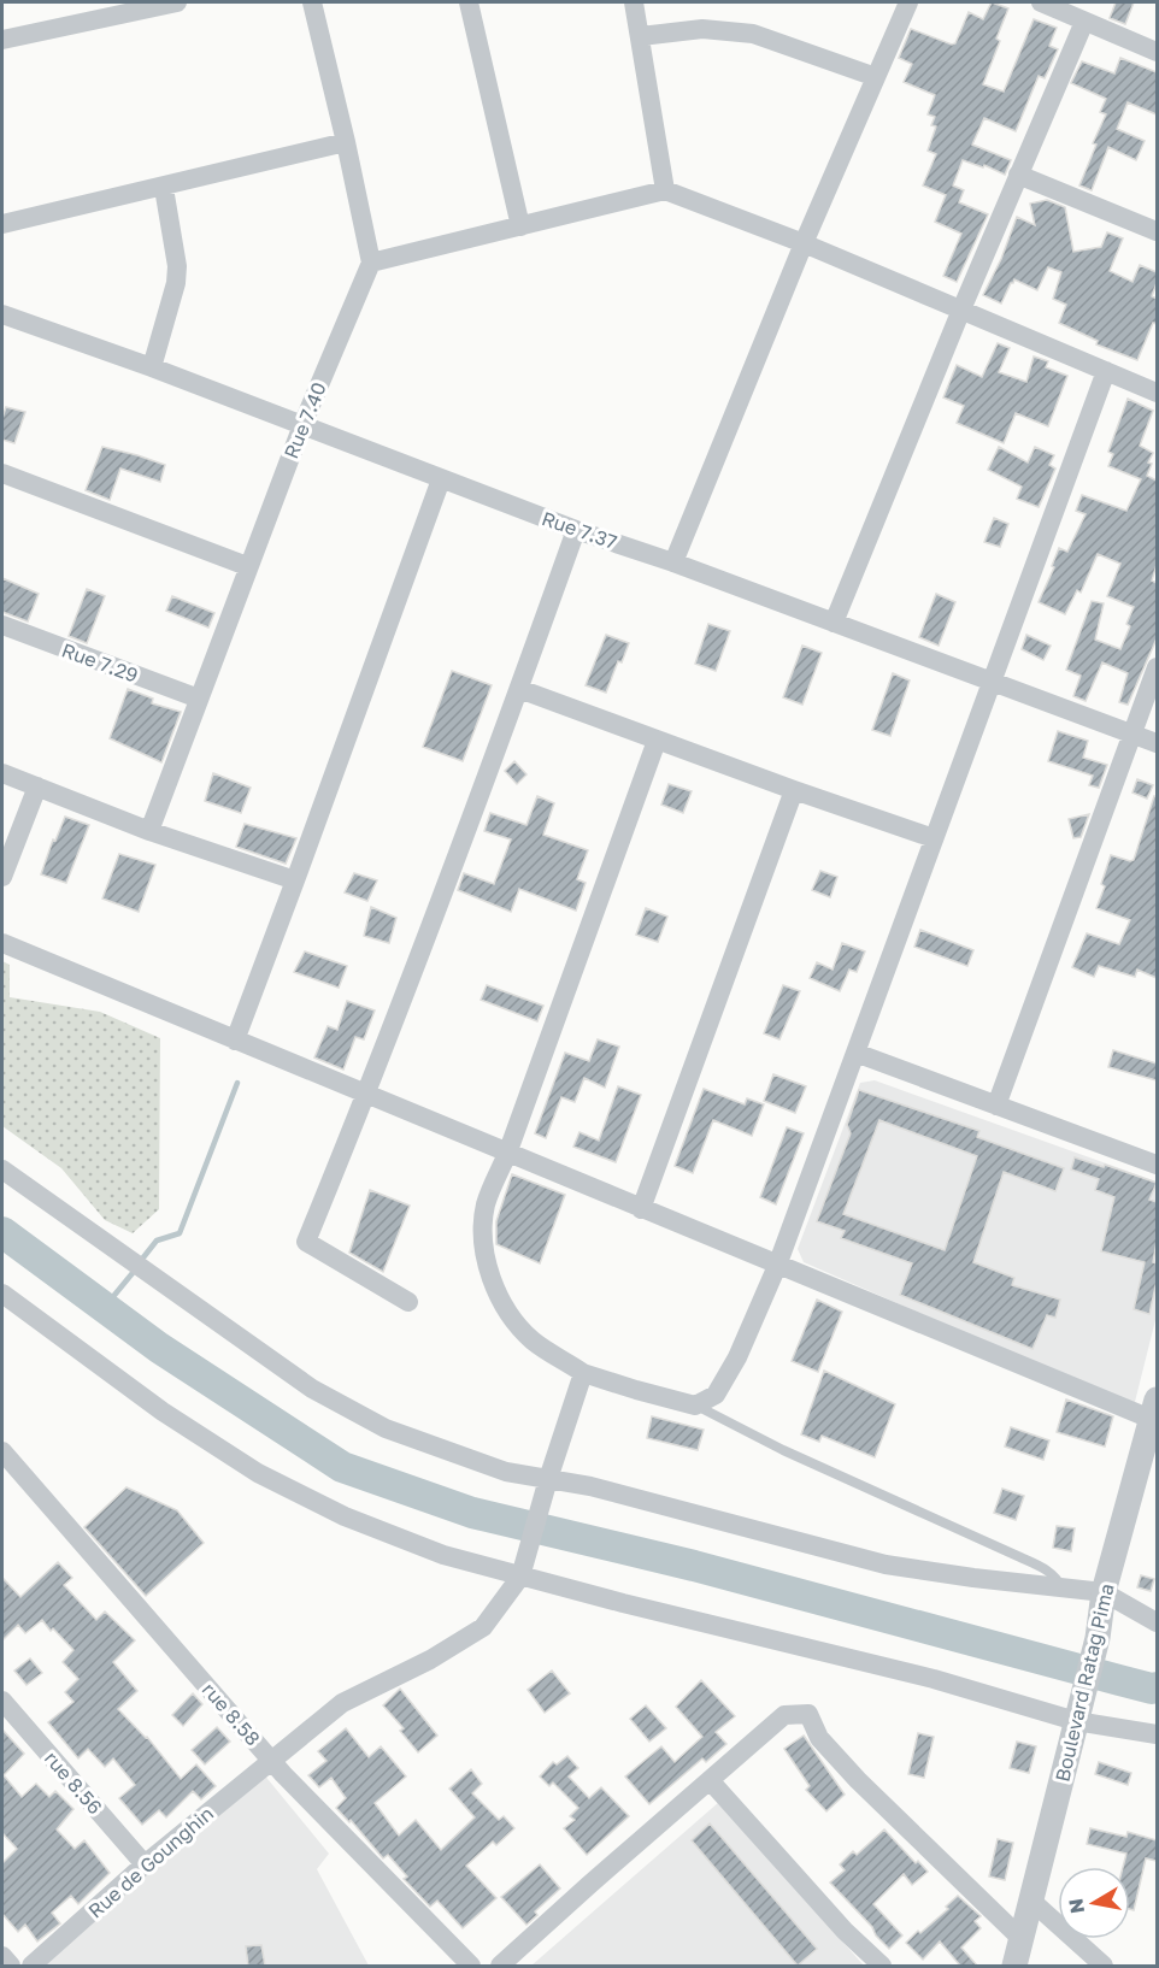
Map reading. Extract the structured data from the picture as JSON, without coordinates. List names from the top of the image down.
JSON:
{
  "streets": {
    "street": [
      "Rue 7.40",
      "Rue 7.37",
      "Rue 7.29",
      "Boulevard Ratag Pima",
      "rue 8.58",
      "rue 8.56",
      "Rue de Gounghin"
    ]
  },
  "crossings": [
    ["Rue 7.40", "Rue 7.37"],
    ["Rue 7.40", "Rue 7.29"],
    ["rue 8.58", "Rue de Gounghin"],
    ["rue 8.56", "Rue de Gounghin"]
  ],
  "north": "left"
}
